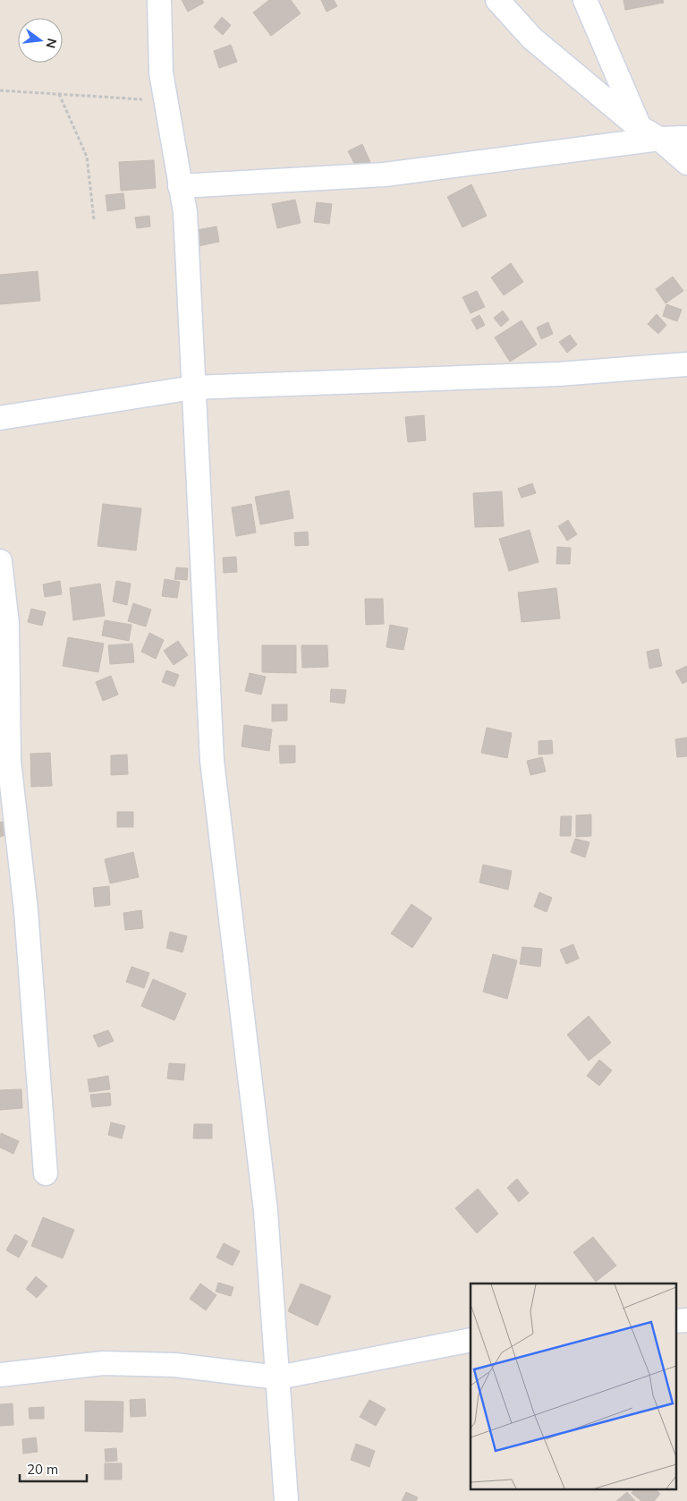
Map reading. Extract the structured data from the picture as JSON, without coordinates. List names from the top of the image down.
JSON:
{
  "scale_bar": "20 m",
  "north": "right"
}
